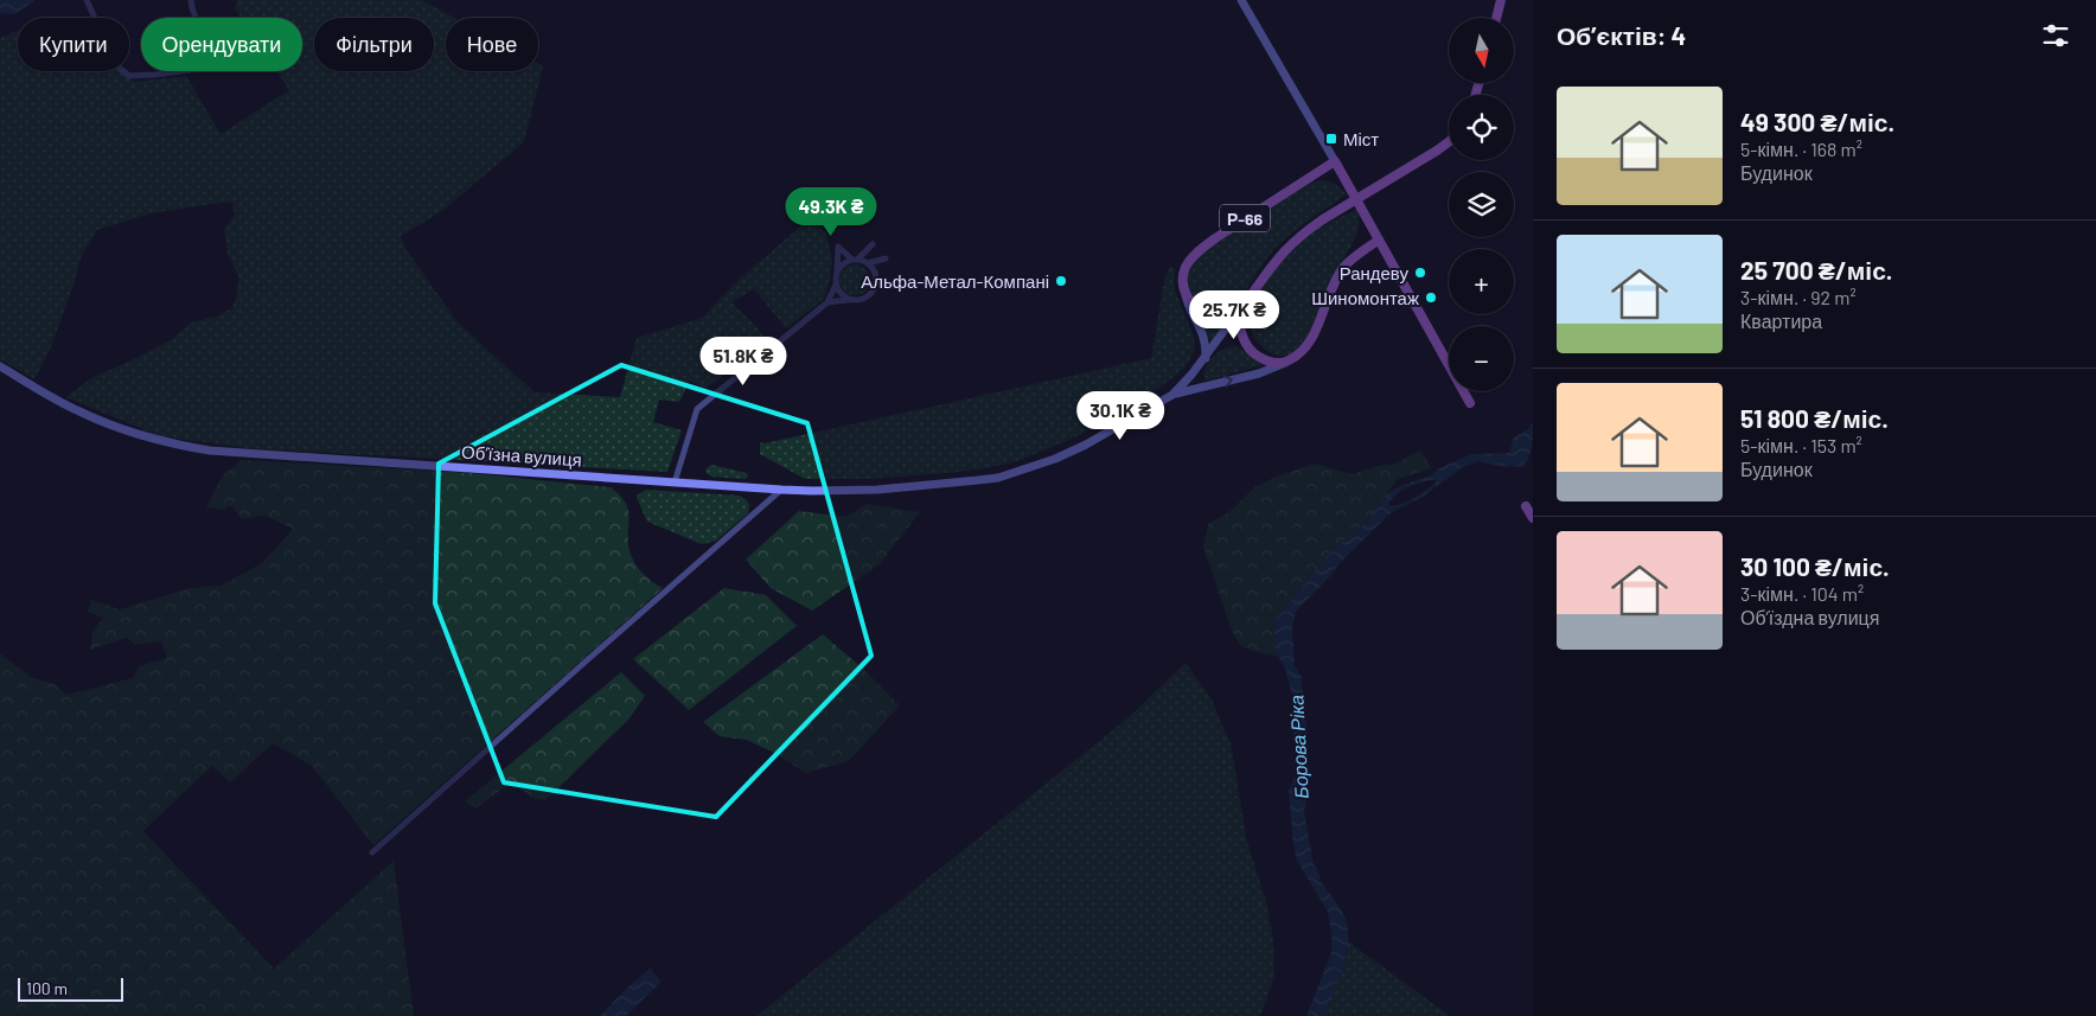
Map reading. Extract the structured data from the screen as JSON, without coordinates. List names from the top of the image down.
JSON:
{
  "streets": {
    "main road": ["Р-66", "Об’їзна вулиця"]
  },
  "water": ["Борова Ріка"],
  "places": {
    "transit": ["Міст"],
    "other": ["Рандеву", "Альфа-Метал-Компані", "Шиномонтаж"]
  },
  "scale_bar": "100 m",
  "north": "bottom",
  "page": {
    "heading": "Об’єктів: 4",
    "map_buttons": ["+", "−"],
    "chip": [
      "Купити",
      "Орендувати",
      "Фільтри",
      "Нове"
    ],
    "list": [
      {
        "name": "49 300 ₴/міс.",
        "note": "5-кімн. · 168 m² · Будинок"
      },
      {
        "name": "25 700 ₴/міс.",
        "note": "3-кімн. · 92 m² · Квартира"
      },
      {
        "name": "51 800 ₴/міс.",
        "note": "5-кімн. · 153 m² · Будинок"
      },
      {
        "name": "30 100 ₴/міс.",
        "note": "3-кімн. · 104 m² · Об’їздна вулиця"
      }
    ],
    "price": [
      "49.3K ₴",
      "25.7K ₴",
      "51.8K ₴",
      "30.1K ₴"
    ],
    "scale": "100 m"
  }
}
